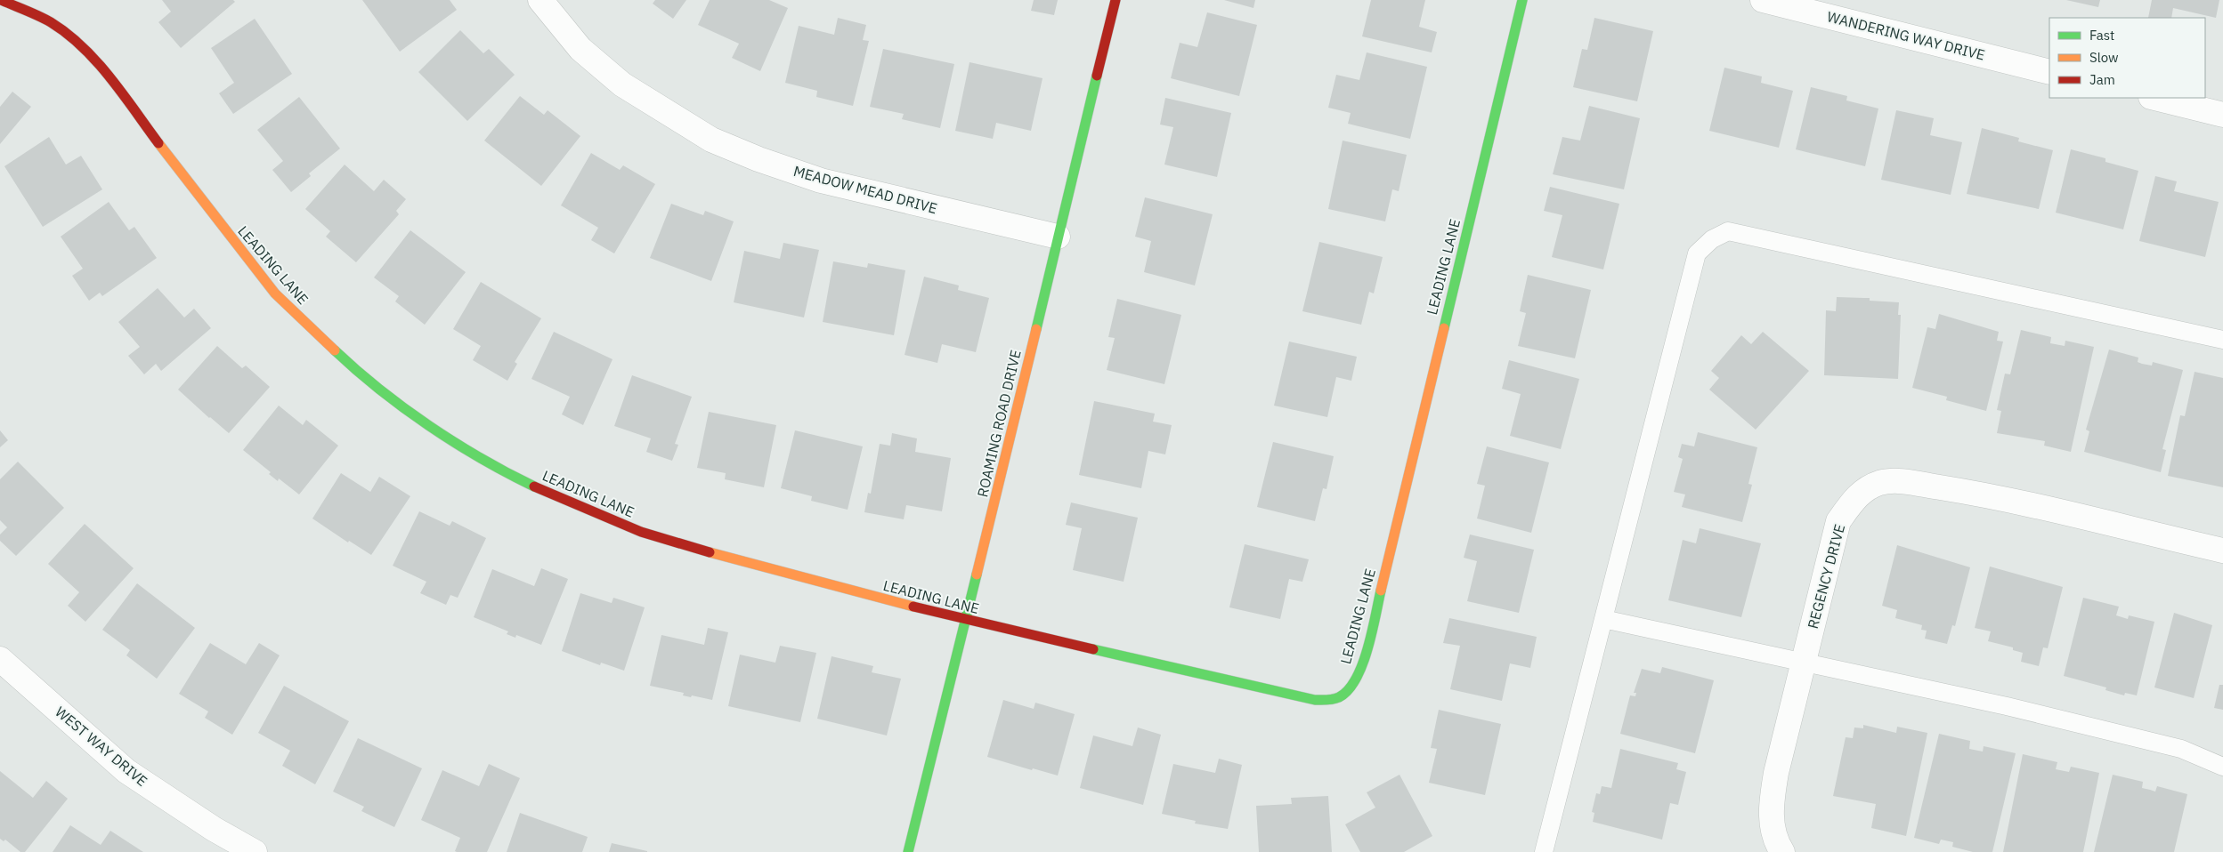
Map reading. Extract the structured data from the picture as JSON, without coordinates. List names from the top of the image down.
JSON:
{
  "streets": {
    "street": [
      "WANDERING WAY DRIVE",
      "MEADOW MEAD DRIVE",
      "LEADING LANE",
      "ROAMING ROAD DRIVE",
      "REGENCY DRIVE",
      "WEST WAY DRIVE"
    ]
  },
  "crossings": [
    ["MEADOW MEAD DRIVE", "ROAMING ROAD DRIVE"],
    ["LEADING LANE", "ROAMING ROAD DRIVE"]
  ],
  "legend": ["Fast", "Slow", "Jam"]
}
